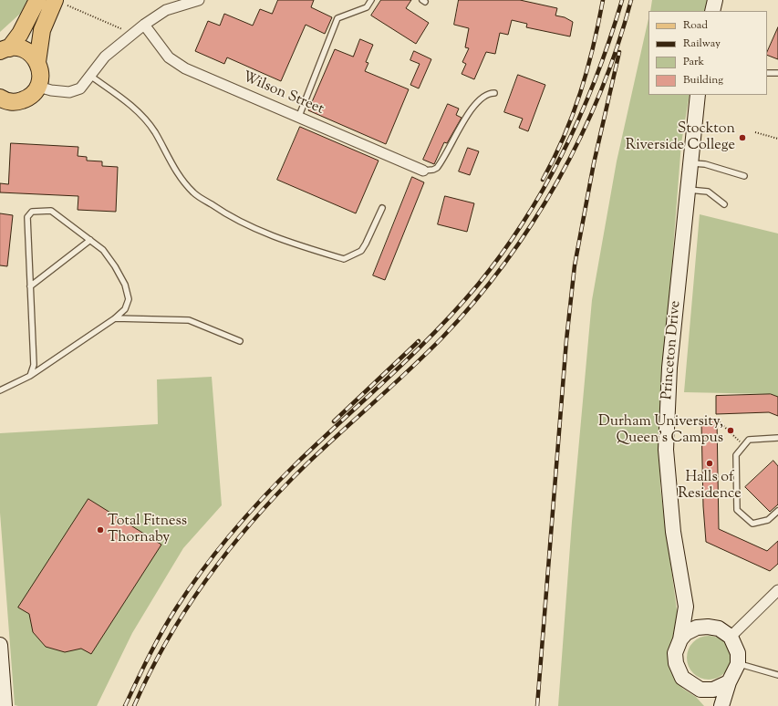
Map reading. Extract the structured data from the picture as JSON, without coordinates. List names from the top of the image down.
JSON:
{
  "streets": {
    "street": ["Wilson Street", "Princeton Drive"]
  },
  "places": [
    "Stockton Riverside College",
    "Durham University, Queen's Campus",
    "Halls of Residence",
    "Total Fitness Thornaby"
  ],
  "legend": [
    "Road",
    "Railway",
    "Park",
    "Building"
  ]
}
